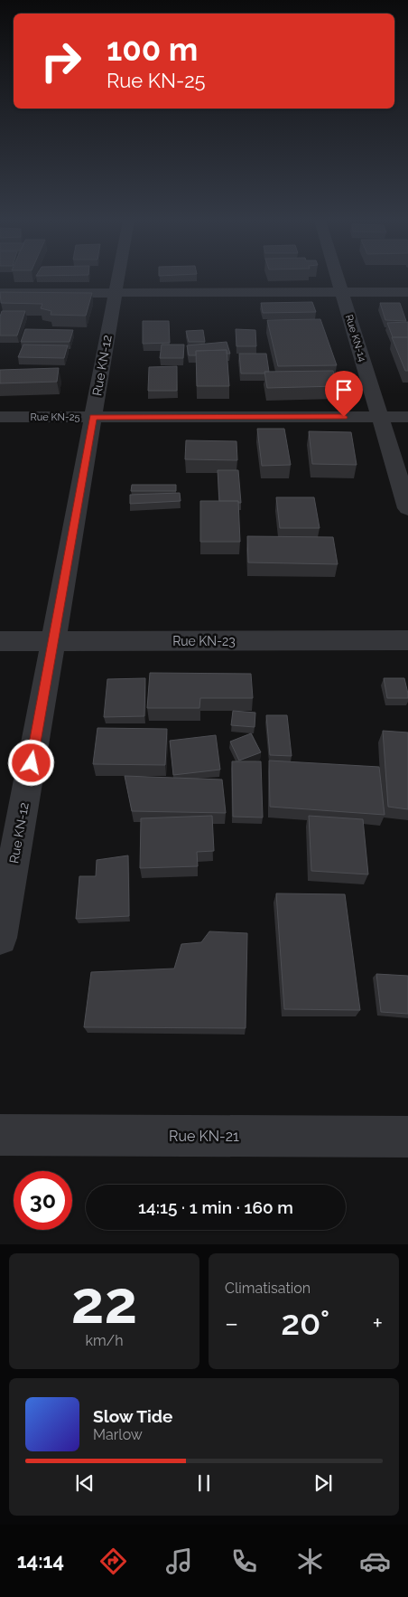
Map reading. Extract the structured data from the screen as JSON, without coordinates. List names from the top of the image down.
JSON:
{
  "streets": {
    "street": [
      "Rue KN-14",
      "Rue KN-12",
      "Rue KN-25",
      "Rue KN-23",
      "Rue KN-21"
    ]
  },
  "crossings": [
    ["Rue KN-14", "Rue KN-25"],
    ["Rue KN-12", "Rue KN-25"],
    ["Rue KN-12", "Rue KN-23"]
  ],
  "page": {
    "turn": ["100 m", "Rue KN-25"],
    "limit": "30",
    "trip": "14:15 · 1 min · 160 m",
    "tile": [
      ["22", "km/h"],
      "Climatisation"
    ],
    "heat": ["−", "20°", "+"],
    "song": ["Slow Tide", "Marlow"],
    "tabs": "14:14"
  }
}
